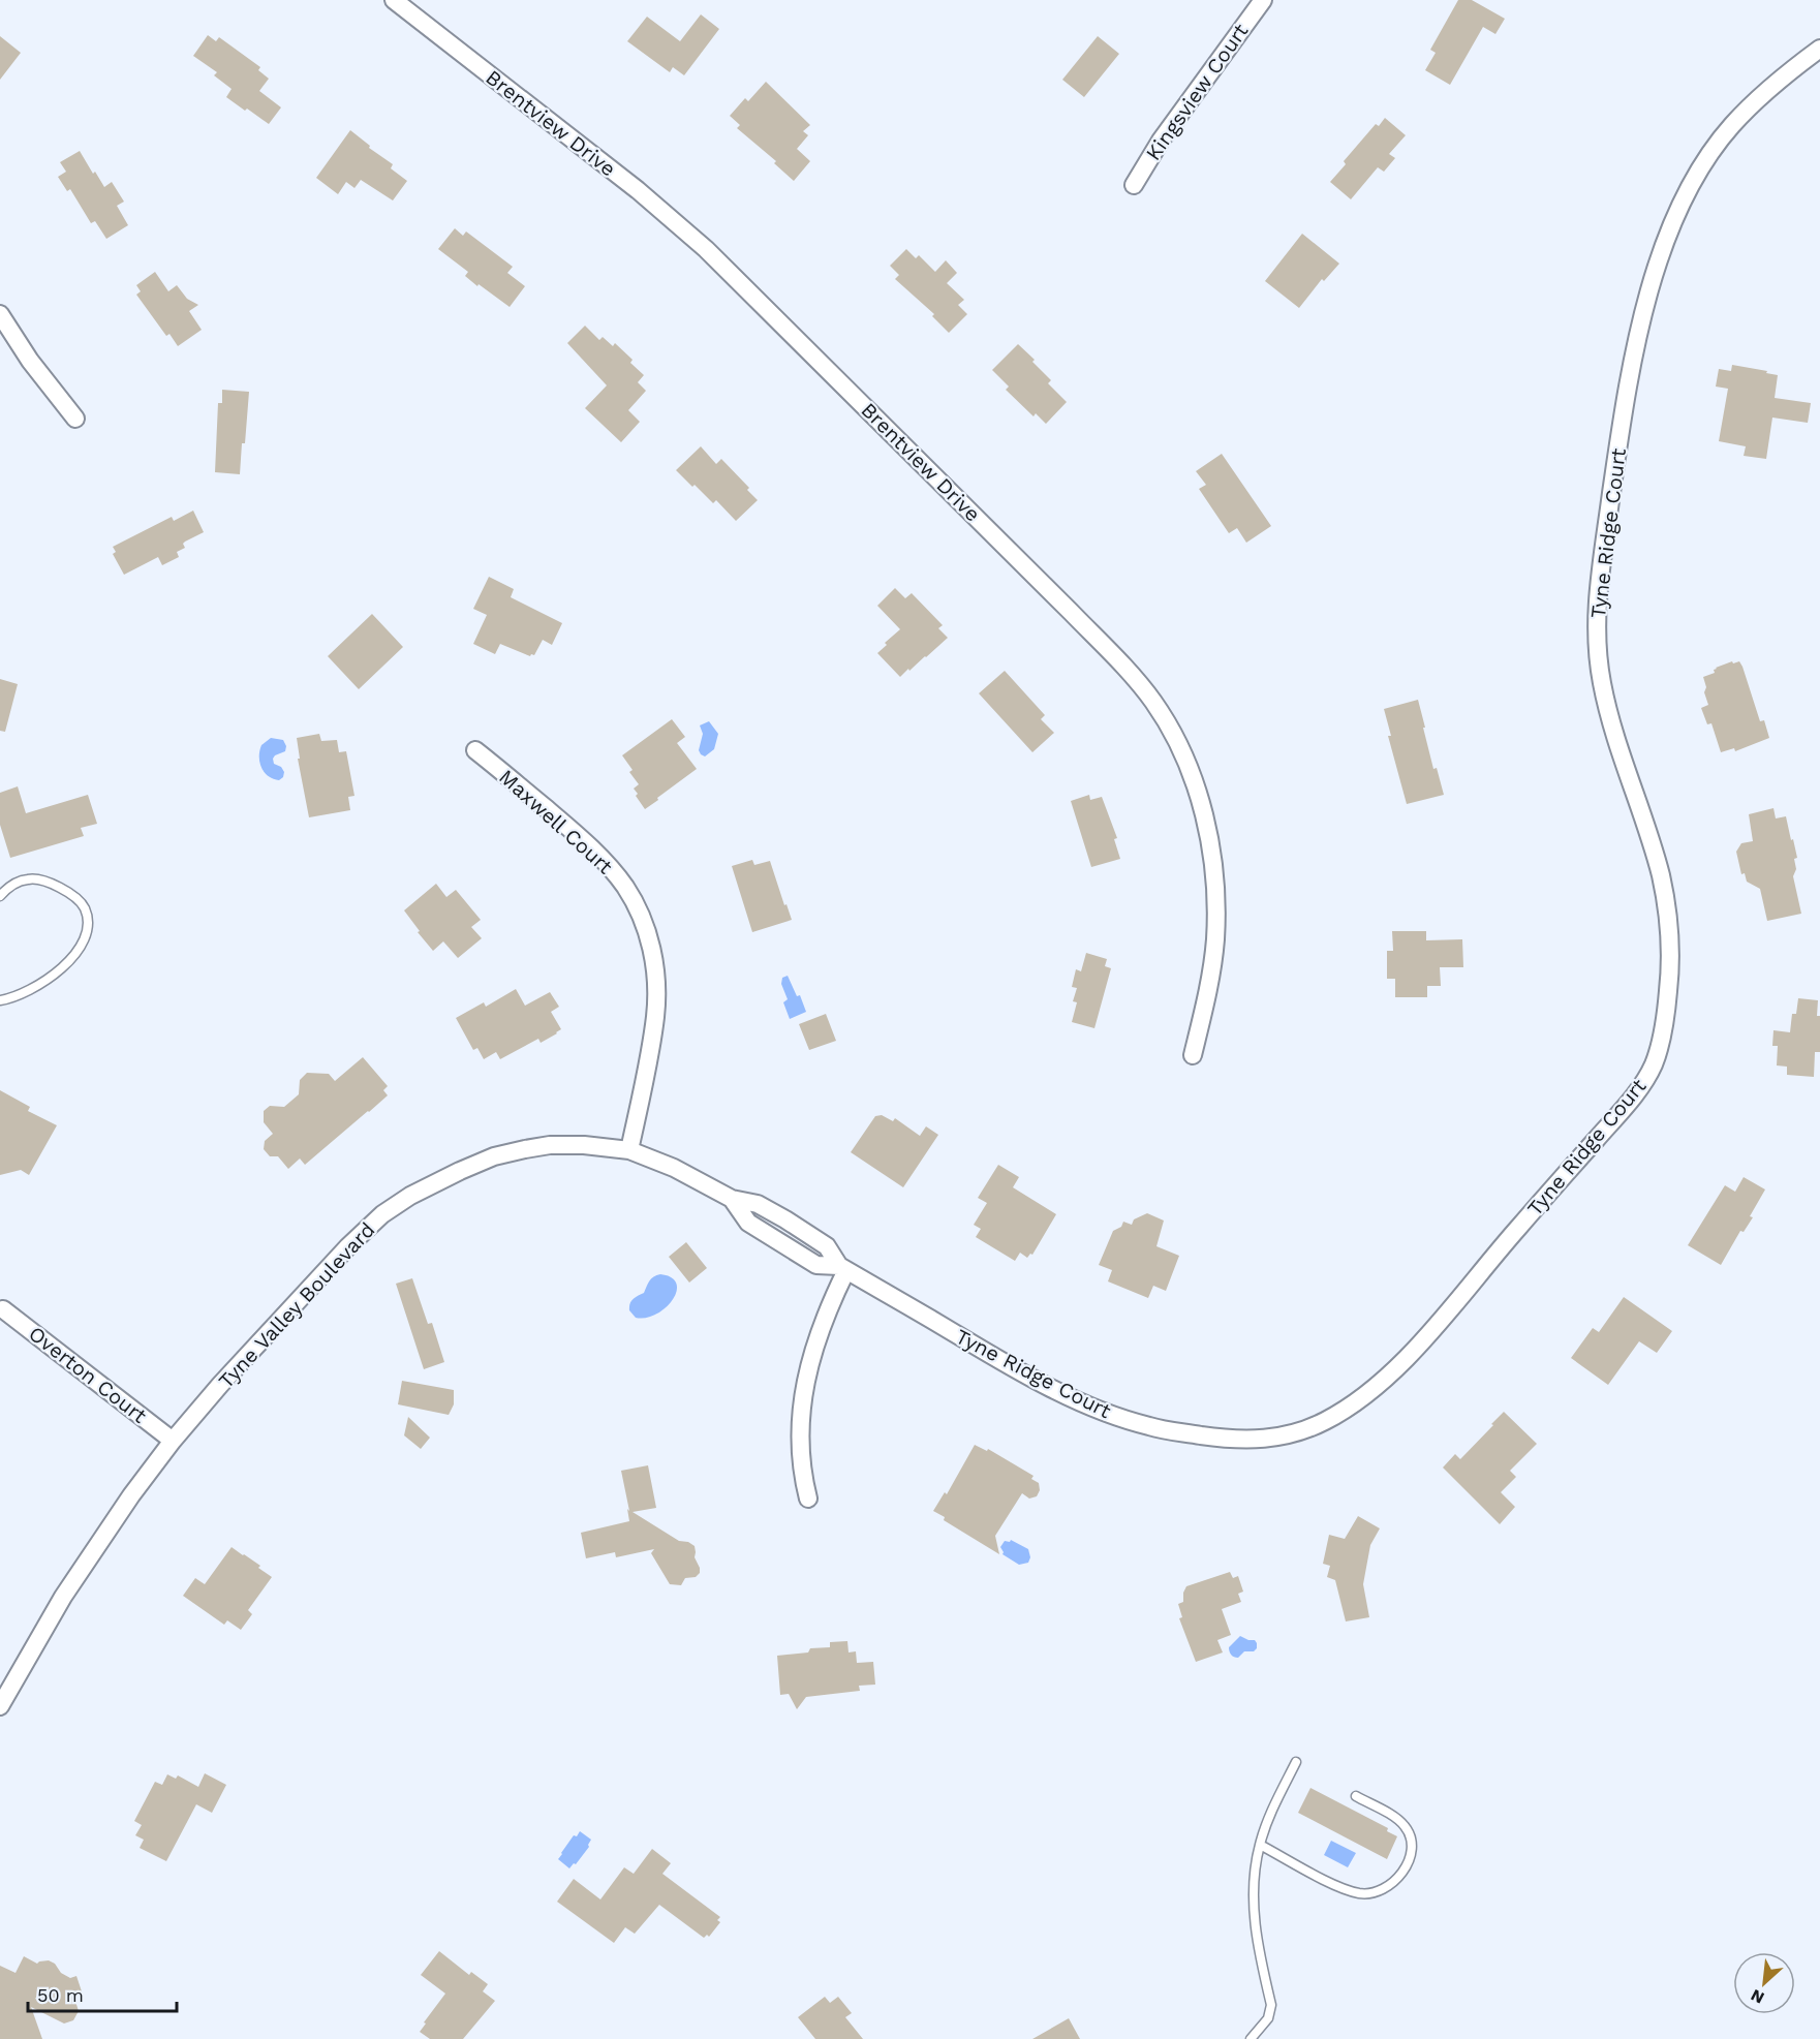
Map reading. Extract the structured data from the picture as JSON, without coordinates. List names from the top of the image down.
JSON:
{
  "streets": {
    "street": [
      "Kingsview Court",
      "Brentview Drive",
      "Tyne Ridge Court",
      "Maxwell Court",
      "Tyne Valley Boulevard",
      "Overton Court"
    ]
  },
  "crossings": [
    ["Tyne Ridge Court", "Tyne Valley Boulevard"],
    ["Maxwell Court", "Tyne Valley Boulevard"],
    ["Tyne Valley Boulevard", "Overton Court"]
  ],
  "scale_bar": "50 m",
  "north": "bottom left"
}
